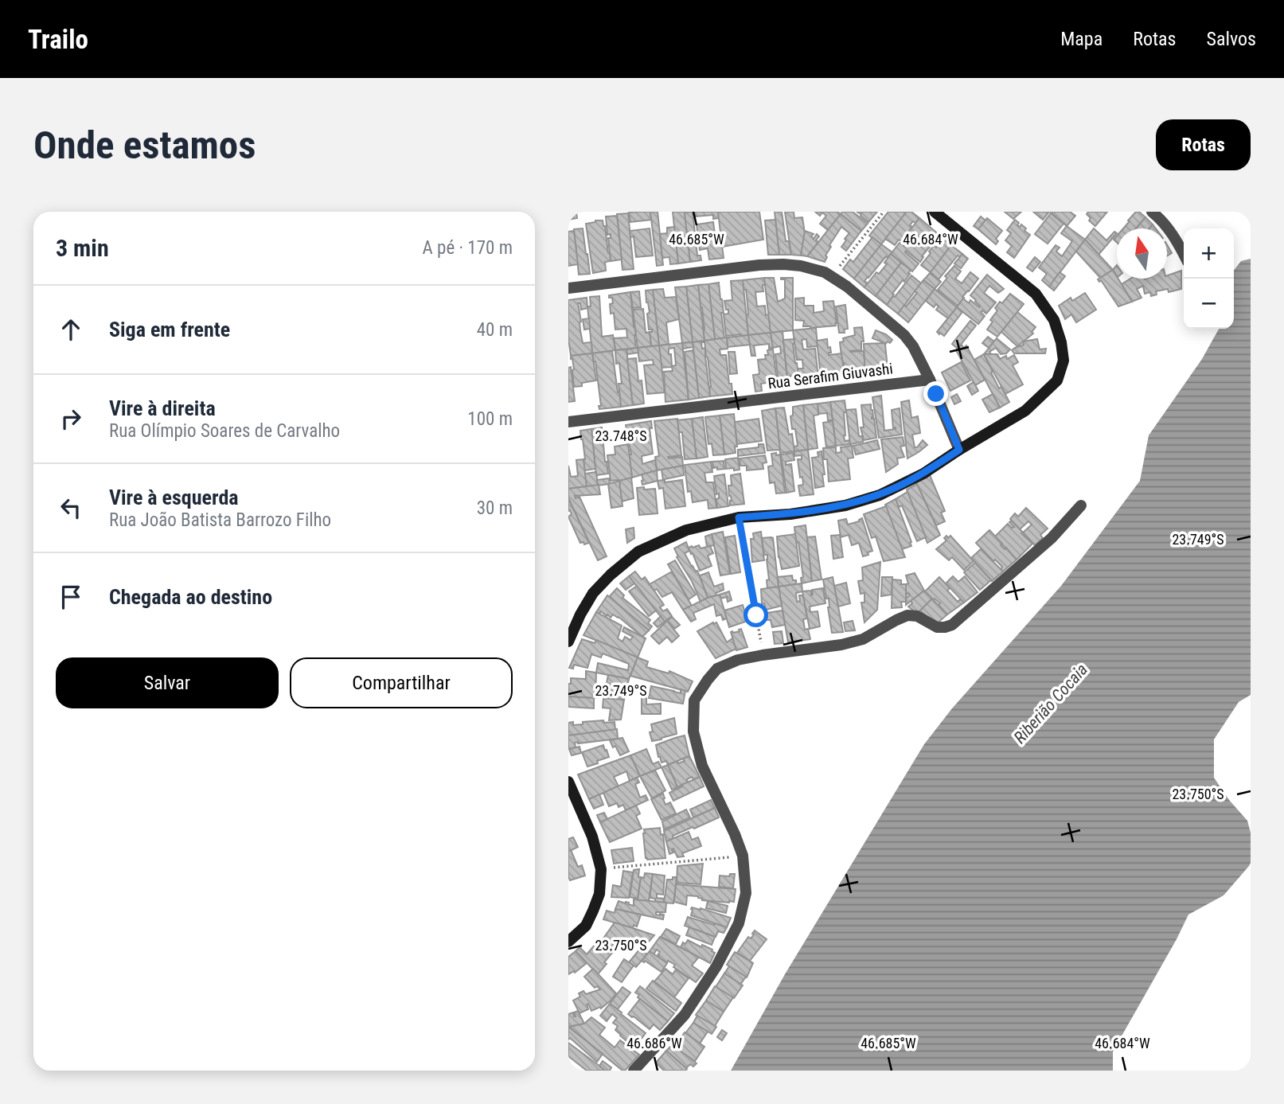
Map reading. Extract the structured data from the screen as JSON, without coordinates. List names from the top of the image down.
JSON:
{
  "streets": {
    "street": ["Rua Serafim Giuvashi"]
  },
  "water": ["Riberião Cocaia"],
  "north": "top",
  "page": {
    "header": "Trailo",
    "nav": ["Mapa", "Rotas", "Salvos"],
    "buttons": [
      "Rotas",
      ["Salvar", "Compartilhar"]
    ],
    "title": "Onde estamos",
    "heading": ["3 min", "A pé · 170 m"],
    "map_buttons": ["+", "−"],
    "list": [
      ["Siga em frente", "40 m"],
      ["Vire à direita", "Rua Olímpio Soares de Carvalho", "100 m"],
      ["Vire à esquerda", "Rua João Batista Barrozo Filho", "30 m"],
      "Chegada ao destino"
    ]
  },
  "coordinates": [
    "46.685°W",
    "46.684°W",
    "23.748°S",
    "23.749°S",
    "23.750°S",
    "46.686°W"
  ]
}
